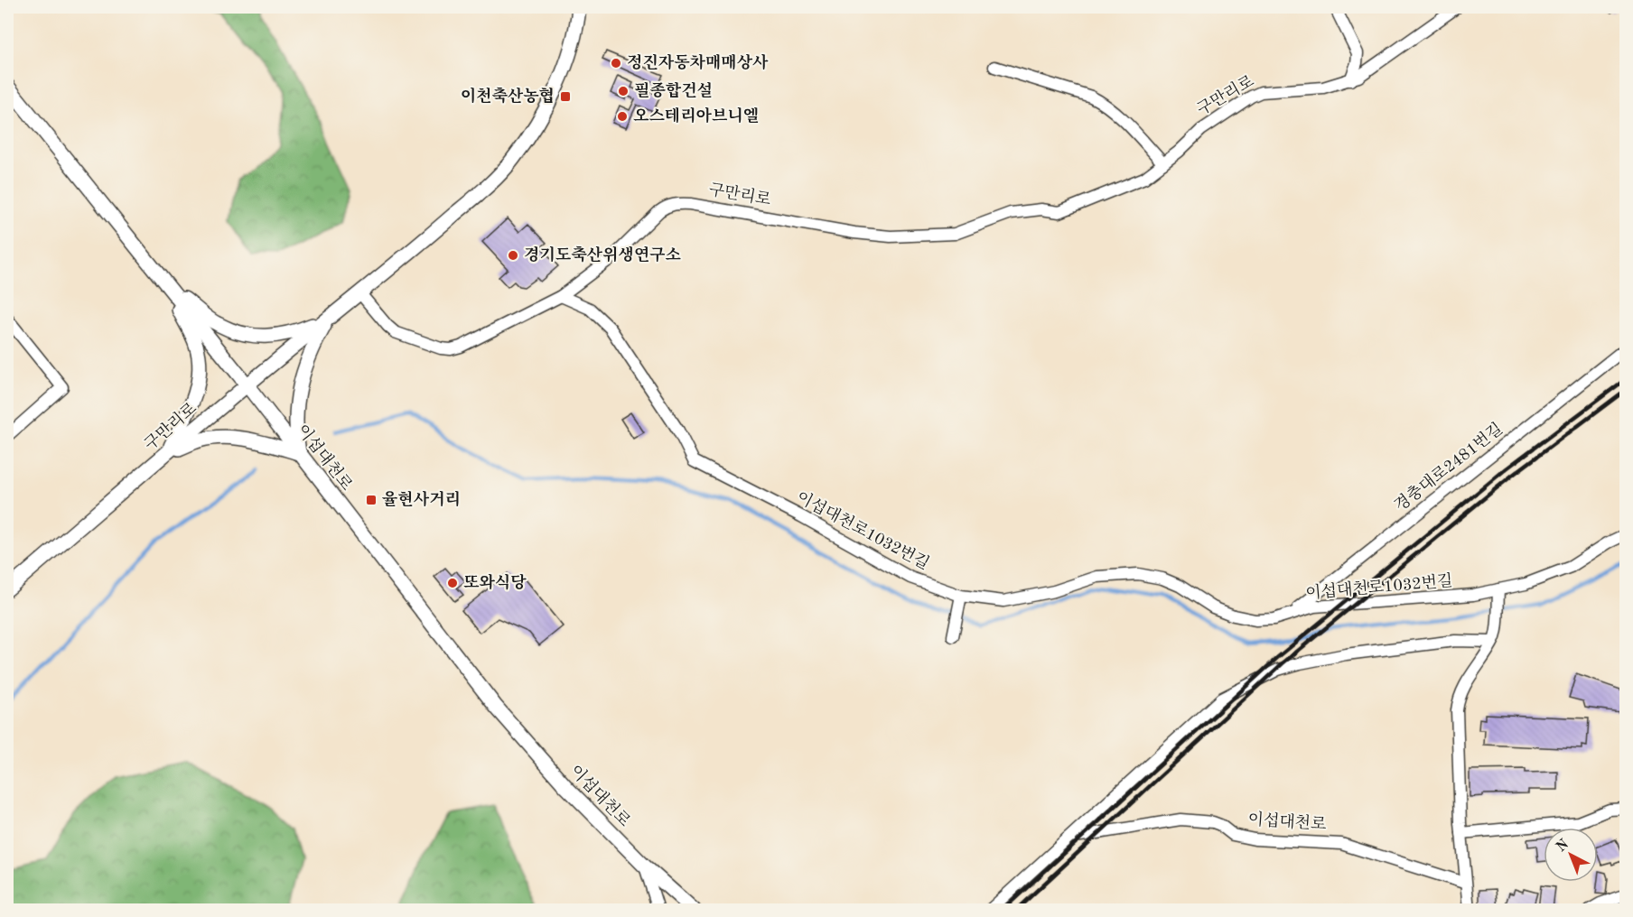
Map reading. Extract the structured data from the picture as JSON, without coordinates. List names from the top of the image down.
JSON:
{
  "streets": {
    "street": [
      "구만리로",
      "이섭대천로",
      "경충대로2481번길",
      "이섭대천로1032번길"
    ]
  },
  "crossings": [
    ["구만리로", "이섭대천로"],
    ["구만리로", "이섭대천로1032번길"],
    ["경충대로2481번길", "이섭대천로1032번길"]
  ],
  "places": {
    "other": [
      "정진자동차매매상사",
      "필종합건설",
      "오스테리아브니엘",
      "경기도축산위생연구소",
      "또와식당"
    ],
    "transit": ["이천축산농협", "율현사거리"]
  },
  "north": "top left"
}
